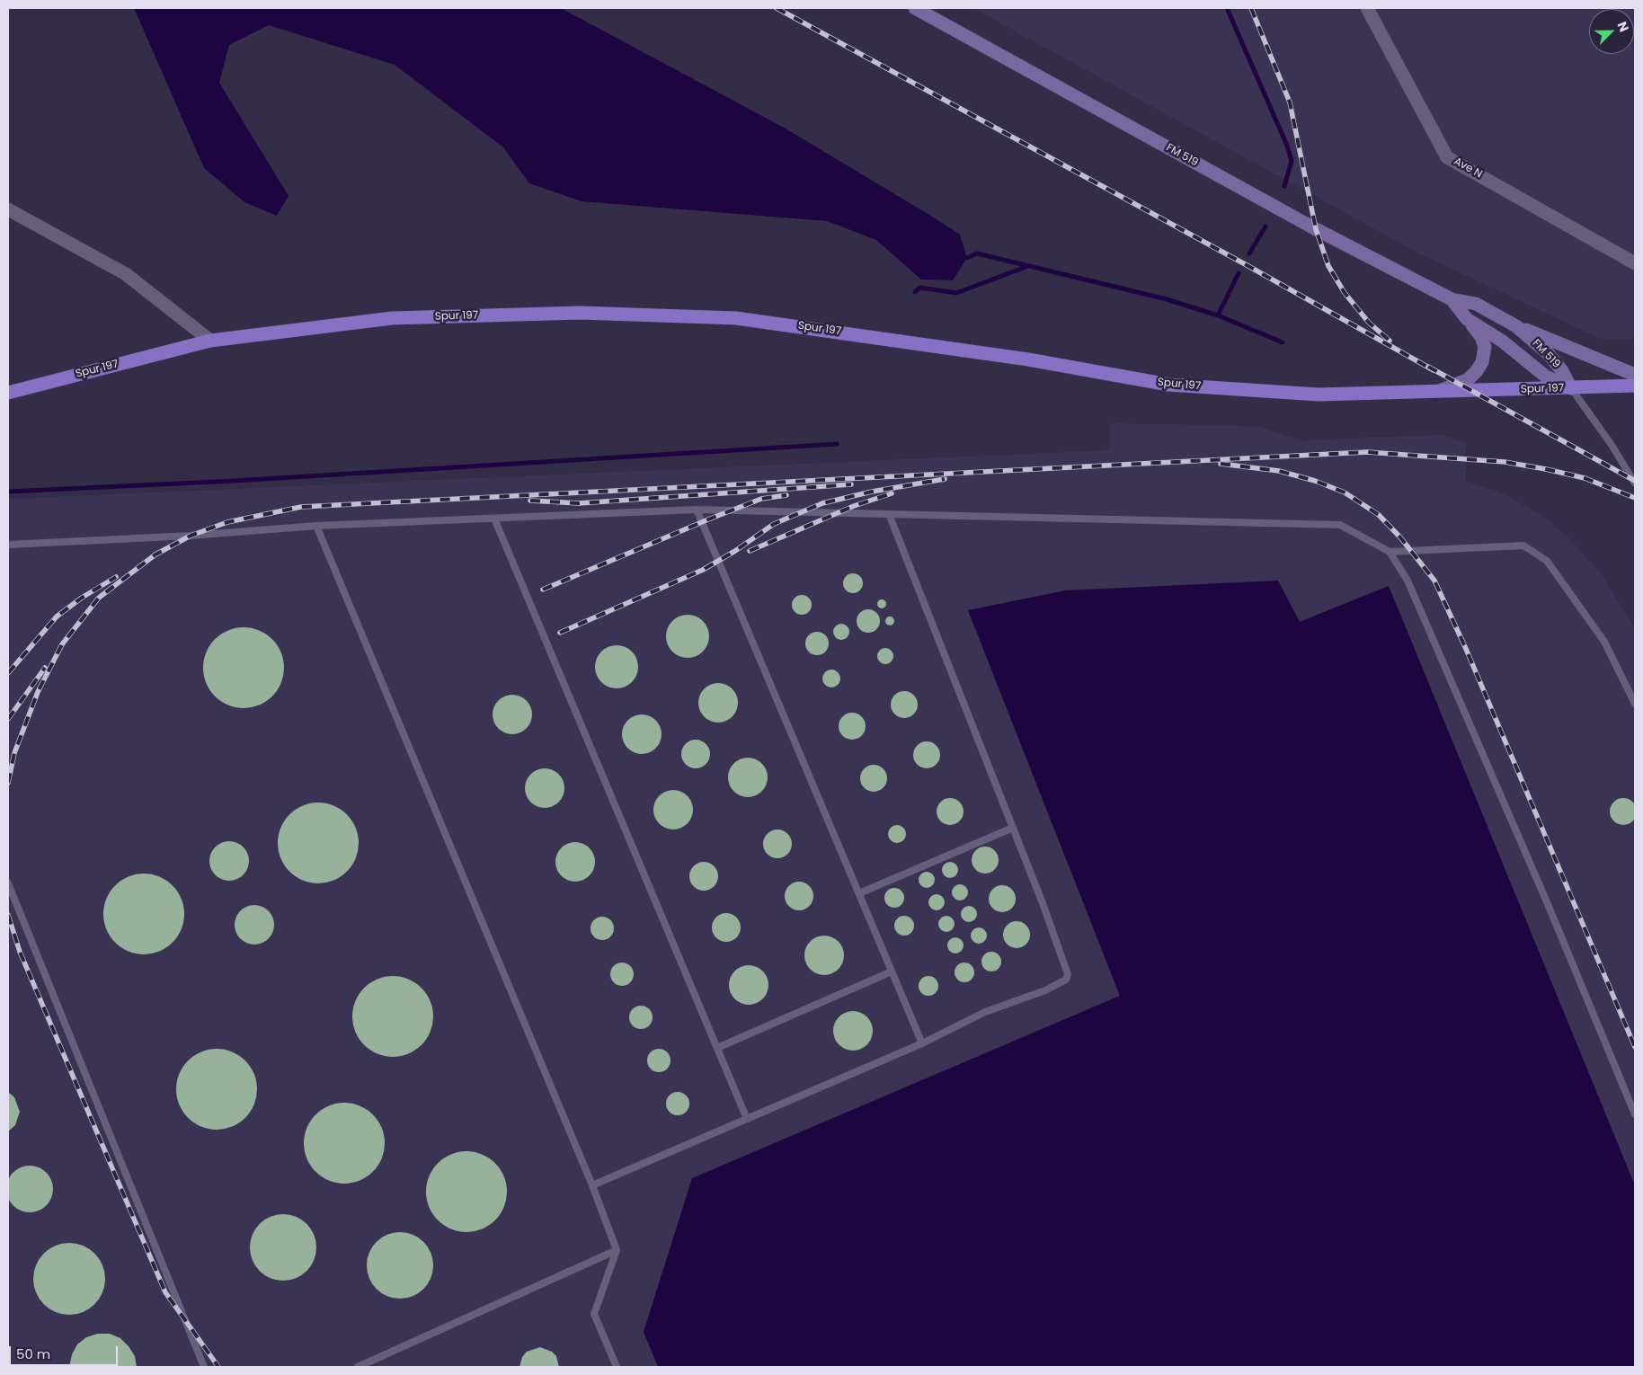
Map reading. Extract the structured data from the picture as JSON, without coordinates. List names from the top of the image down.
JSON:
{
  "streets": {
    "main road": ["FM 519", "Spur 197"],
    "street": ["Ave N"]
  },
  "crossings": [
    ["FM 519", "Spur 197"]
  ],
  "scale_bar": "50 m",
  "north": "top right"
}
